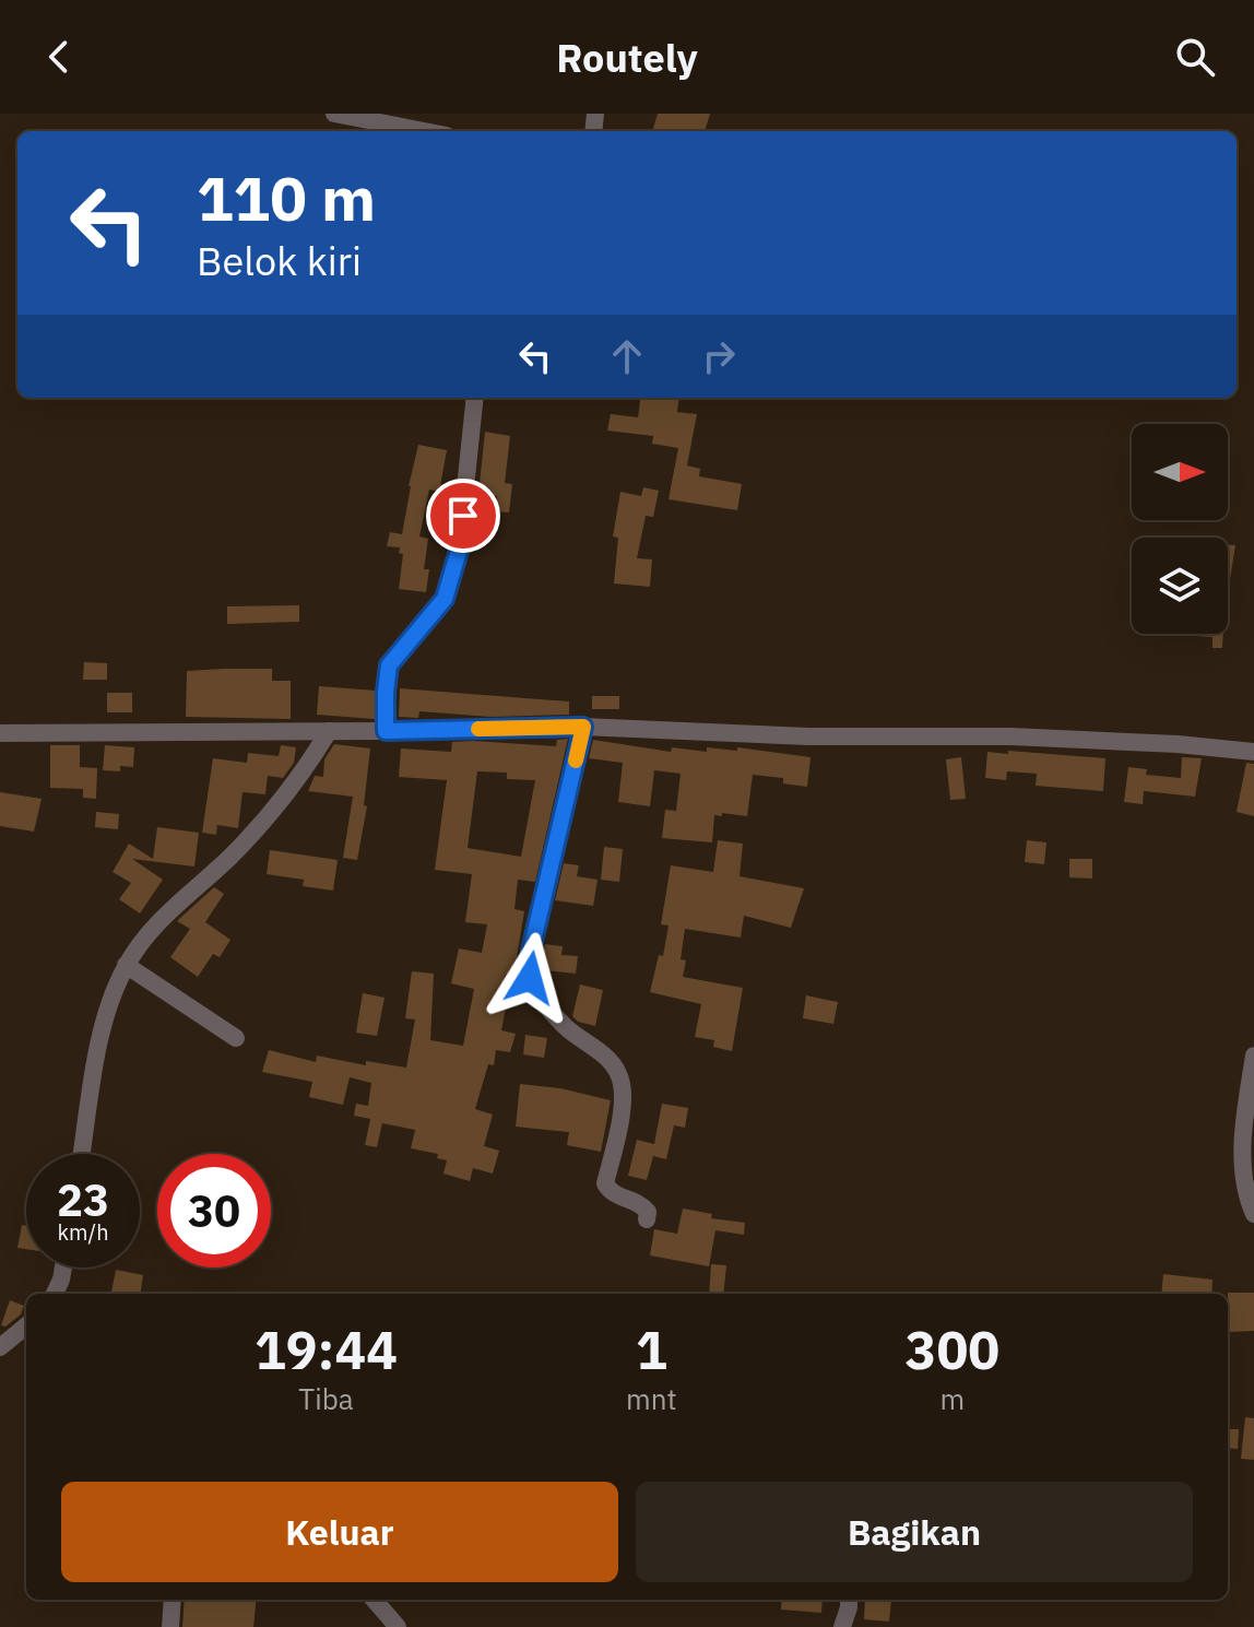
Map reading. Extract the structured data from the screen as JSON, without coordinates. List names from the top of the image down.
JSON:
{
  "north": "right",
  "page": {
    "header": "Routely",
    "turn": ["110 m", "Belok kiri"],
    "speed": "23 km/h",
    "limit": "30",
    "eta": [
      "19:44",
      "Tiba",
      "1",
      "mnt",
      "300",
      "m"
    ],
    "buttons": ["Keluar", "Bagikan"]
  }
}
